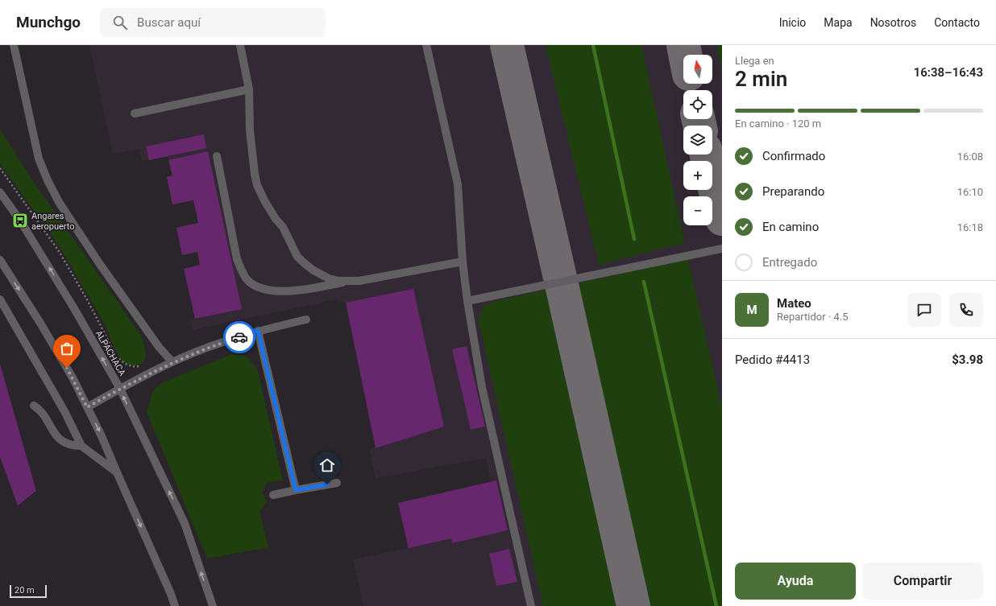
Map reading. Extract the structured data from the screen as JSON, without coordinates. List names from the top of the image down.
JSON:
{
  "streets": {
    "lane": ["ALPACHACA"]
  },
  "places": {
    "bus stop": ["Angares aeropuerto"]
  },
  "scale_bar": "20 m",
  "north": "top",
  "page": {
    "header": "Munchgo",
    "search": "Buscar aquí",
    "nav": [
      "Inicio",
      "Mapa",
      "Nosotros",
      "Contacto"
    ],
    "heading": ["2 min", "Llega en", "16:38–16:43"],
    "panel": [
      "Mateo",
      "Repartidor · 4.5",
      "Pedido #4413",
      "$3.98"
    ],
    "map_buttons": ["+", "−"],
    "bar": "En camino · 120 m",
    "list": [
      ["Confirmado", "16:08"],
      ["Preparando", "16:10"],
      ["En camino", "16:18"],
      "Entregado"
    ],
    "round": "M",
    "buttons": ["Ayuda", "Compartir"],
    "scale": "20 m"
  }
}
